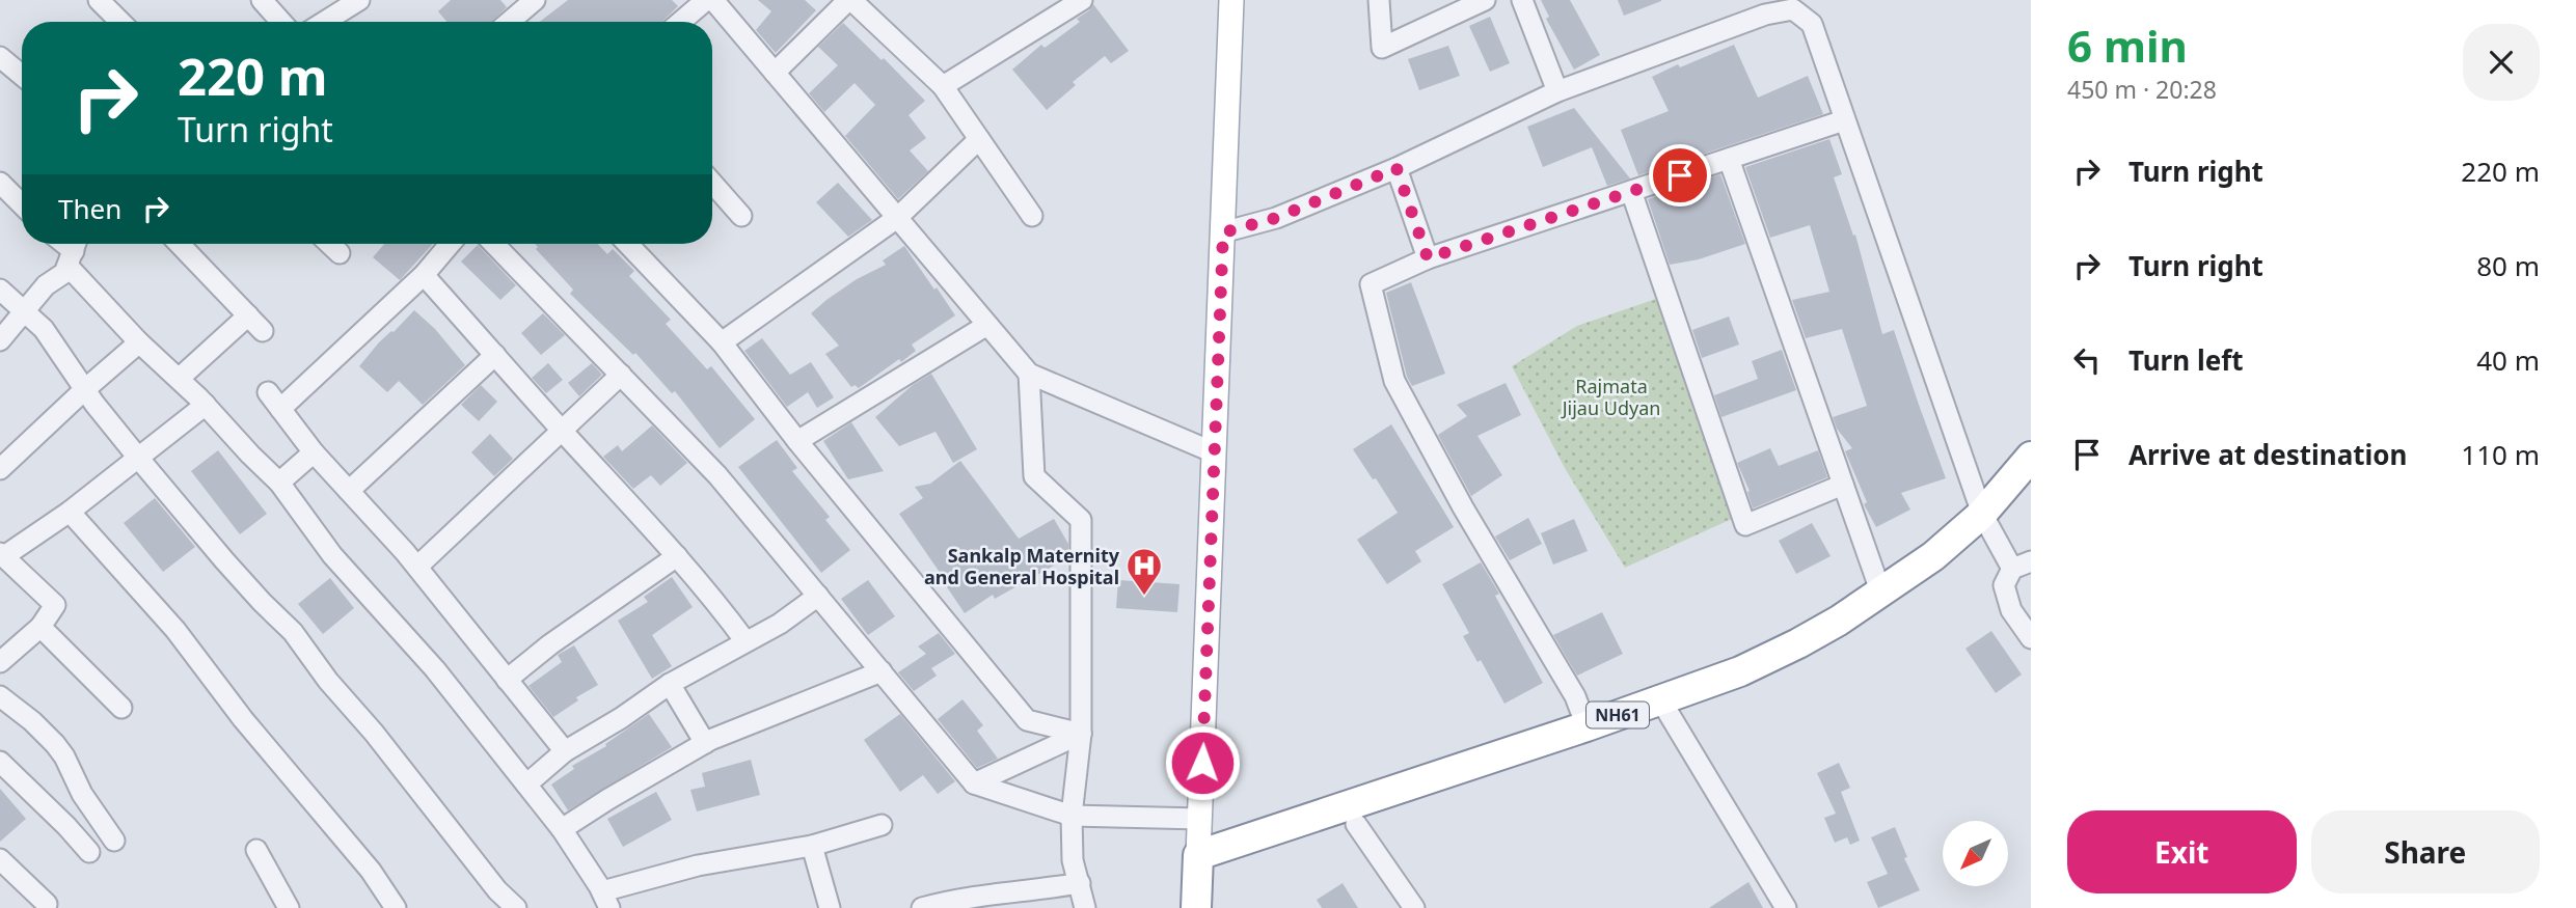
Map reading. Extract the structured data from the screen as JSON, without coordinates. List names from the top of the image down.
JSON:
{
  "streets": {
    "highway": ["NH61"]
  },
  "parks": ["Rajmata Jijau Udyan"],
  "places": {
    "hospital": ["Sankalp Maternity and General Hospital"]
  },
  "north": "bottom left",
  "page": {
    "heading": ["6 min", "450 m · 20:28"],
    "turn": ["220 m", "Turn right"],
    "list": [
      {
        "name": "Turn right",
        "value": "220 m"
      },
      {
        "name": "Turn right",
        "value": "80 m"
      },
      {
        "name": "Turn left",
        "value": "40 m"
      },
      {
        "name": "Arrive at destination",
        "value": "110 m"
      }
    ],
    "then": "Then",
    "buttons": ["Exit", "Share"]
  }
}
